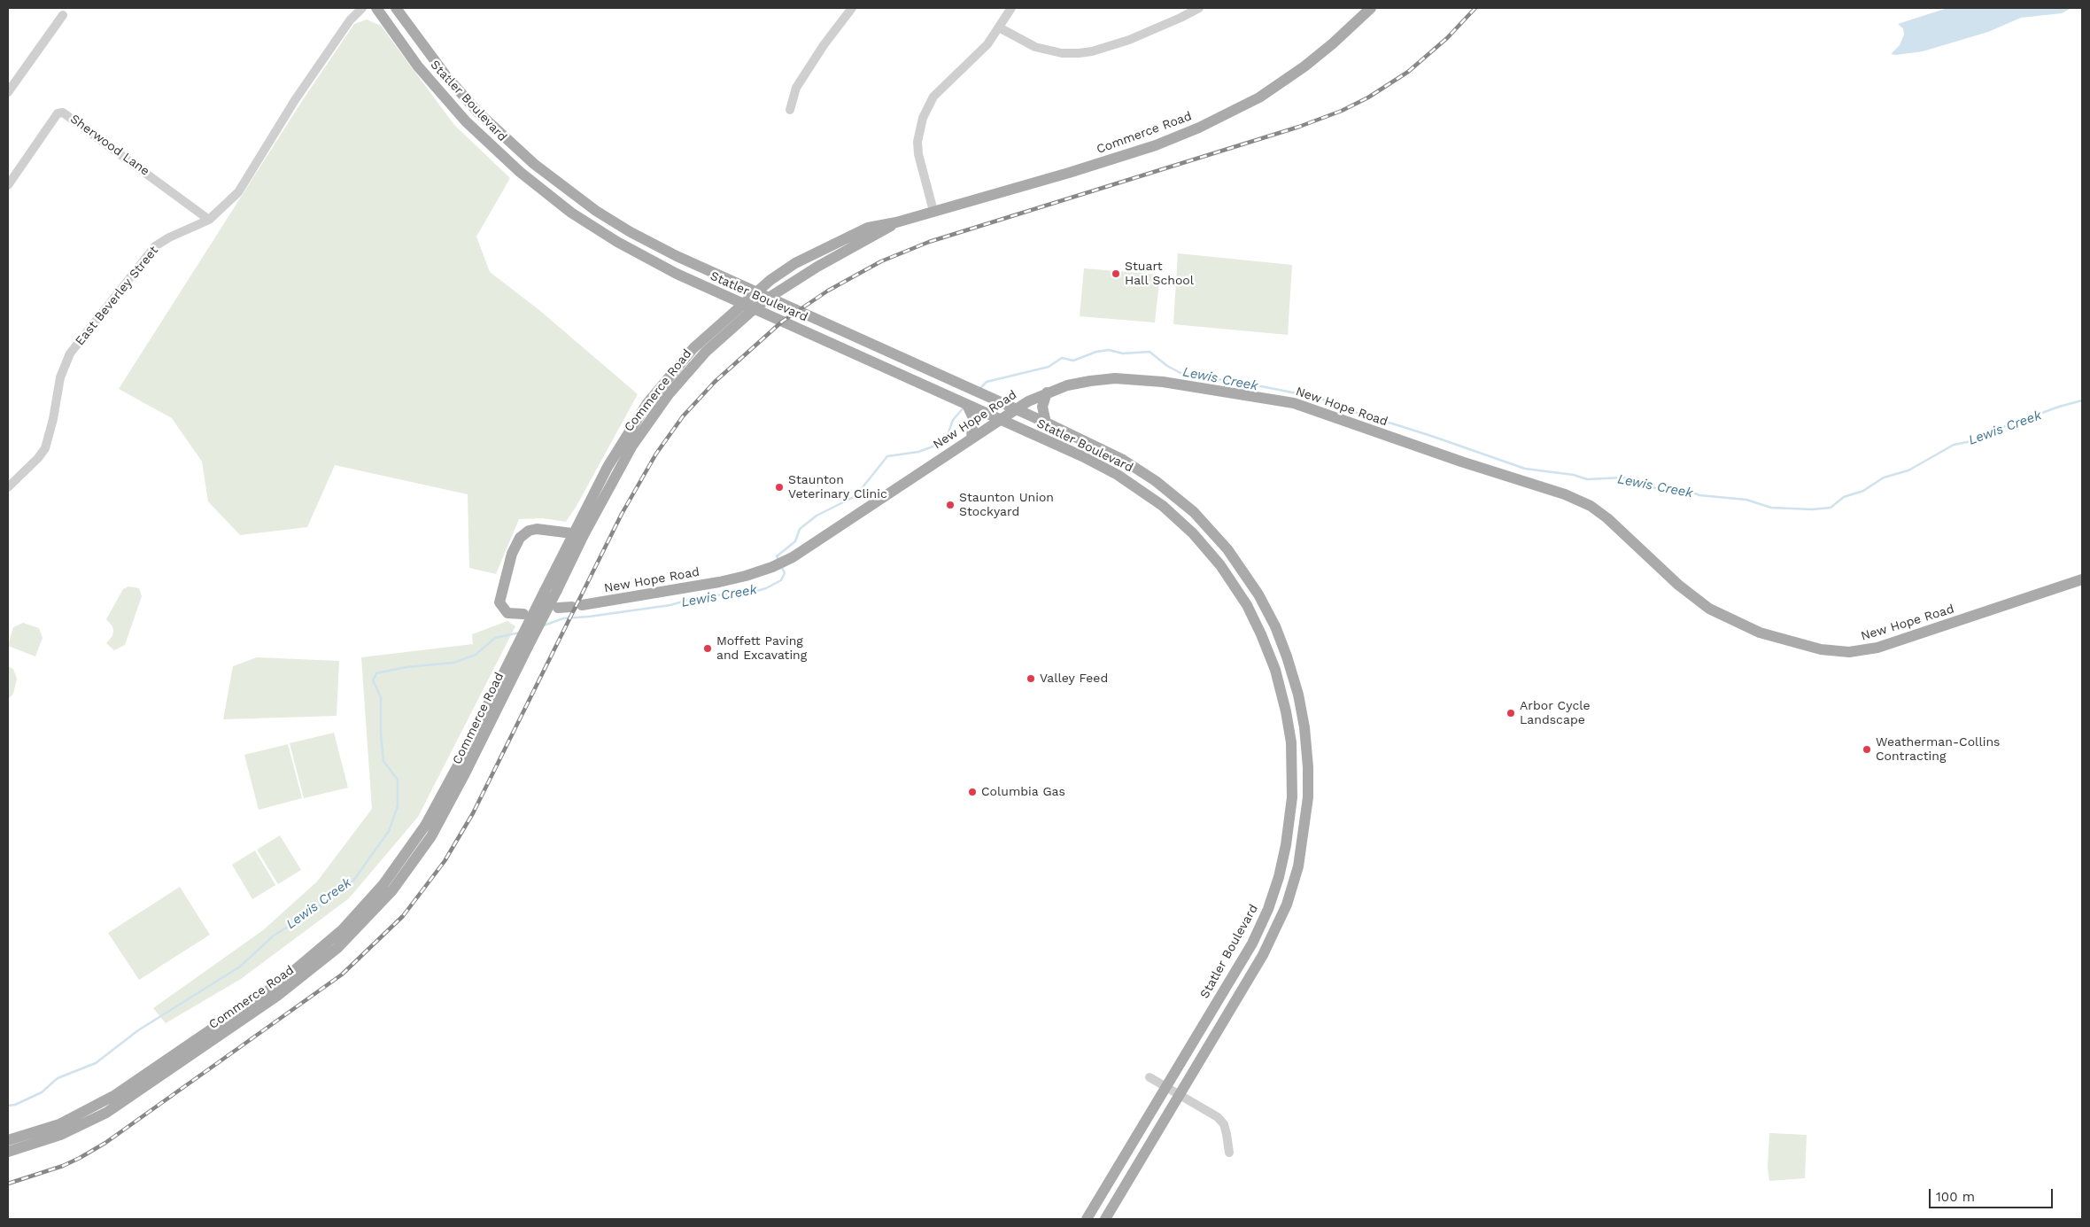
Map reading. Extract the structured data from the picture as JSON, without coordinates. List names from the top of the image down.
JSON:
{
  "streets": {
    "main road": ["Statler Boulevard", "Commerce Road", "New Hope Road"],
    "street": ["Sherwood Lane", "East Beverley Street"]
  },
  "crossings": [
    ["Statler Boulevard", "Commerce Road"],
    ["Statler Boulevard", "New Hope Road"],
    ["Sherwood Lane", "East Beverley Street"]
  ],
  "water": ["Lewis Creek"],
  "places": [
    "Stuart Hall School",
    "Staunton Veterinary Clinic",
    "Staunton Union Stockyard",
    "Moffett Paving and Excavating",
    "Valley Feed",
    "Arbor Cycle Landscape",
    "Weatherman-Collins Contracting",
    "Columbia Gas"
  ],
  "scale_bar": "100 m"
}
